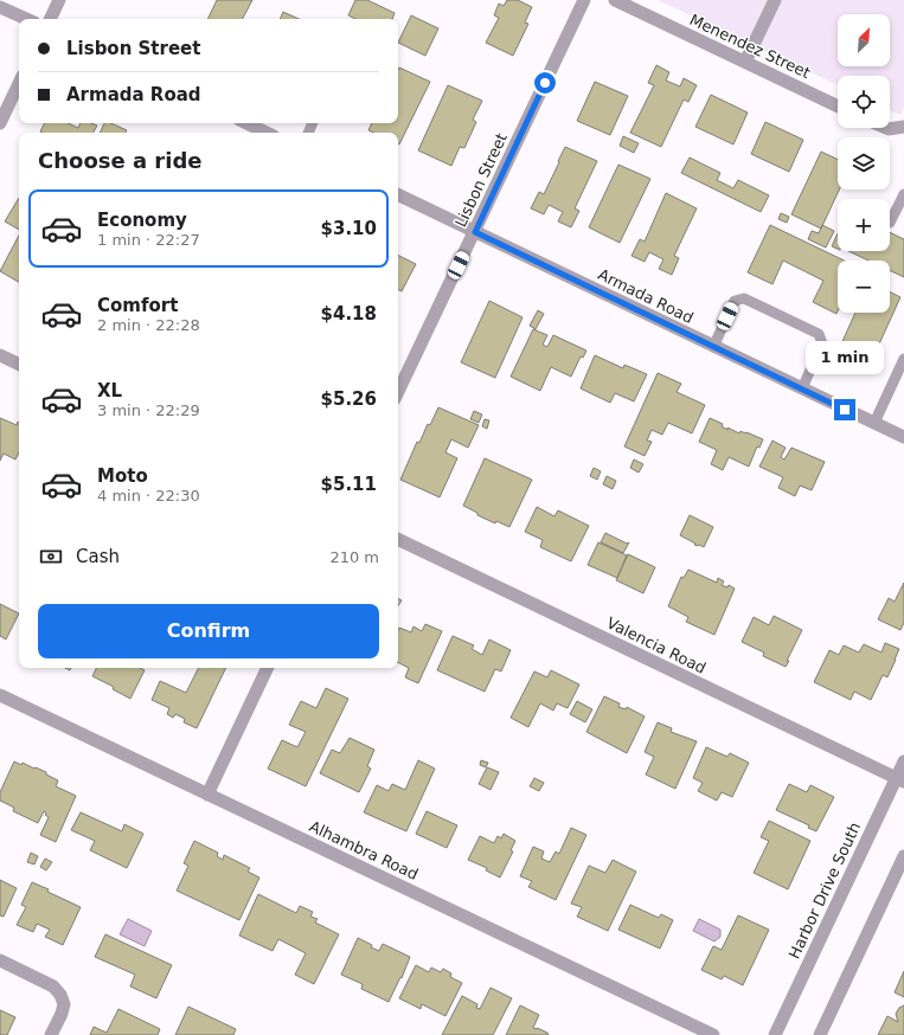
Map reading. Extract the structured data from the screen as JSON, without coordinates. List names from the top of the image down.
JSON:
{
  "streets": {
    "street": [
      "Menendez Street",
      "Lisbon Street",
      "Armada Road",
      "Valencia Road",
      "Alhambra Road",
      "Harbor Drive South"
    ]
  },
  "crossings": [
    ["Lisbon Street", "Armada Road"],
    ["Valencia Road", "Harbor Drive South"]
  ],
  "north": "top right",
  "page": {
    "map_buttons": ["+", "−"],
    "banner": ["Lisbon Street", "Armada Road"],
    "heading": "Choose a ride",
    "list": [
      {
        "name": "Economy",
        "note": "1 min · 22:27",
        "value": "$3.10"
      },
      {
        "name": "Comfort",
        "note": "2 min · 22:28",
        "value": "$4.18"
      },
      {
        "name": "XL",
        "note": "3 min · 22:29",
        "value": "$5.26"
      },
      {
        "name": "Moto",
        "note": "4 min · 22:30",
        "value": "$5.11"
      }
    ],
    "bubble": "1 min",
    "pay": ["Cash", "210 m"],
    "buttons": "Confirm"
  }
}
